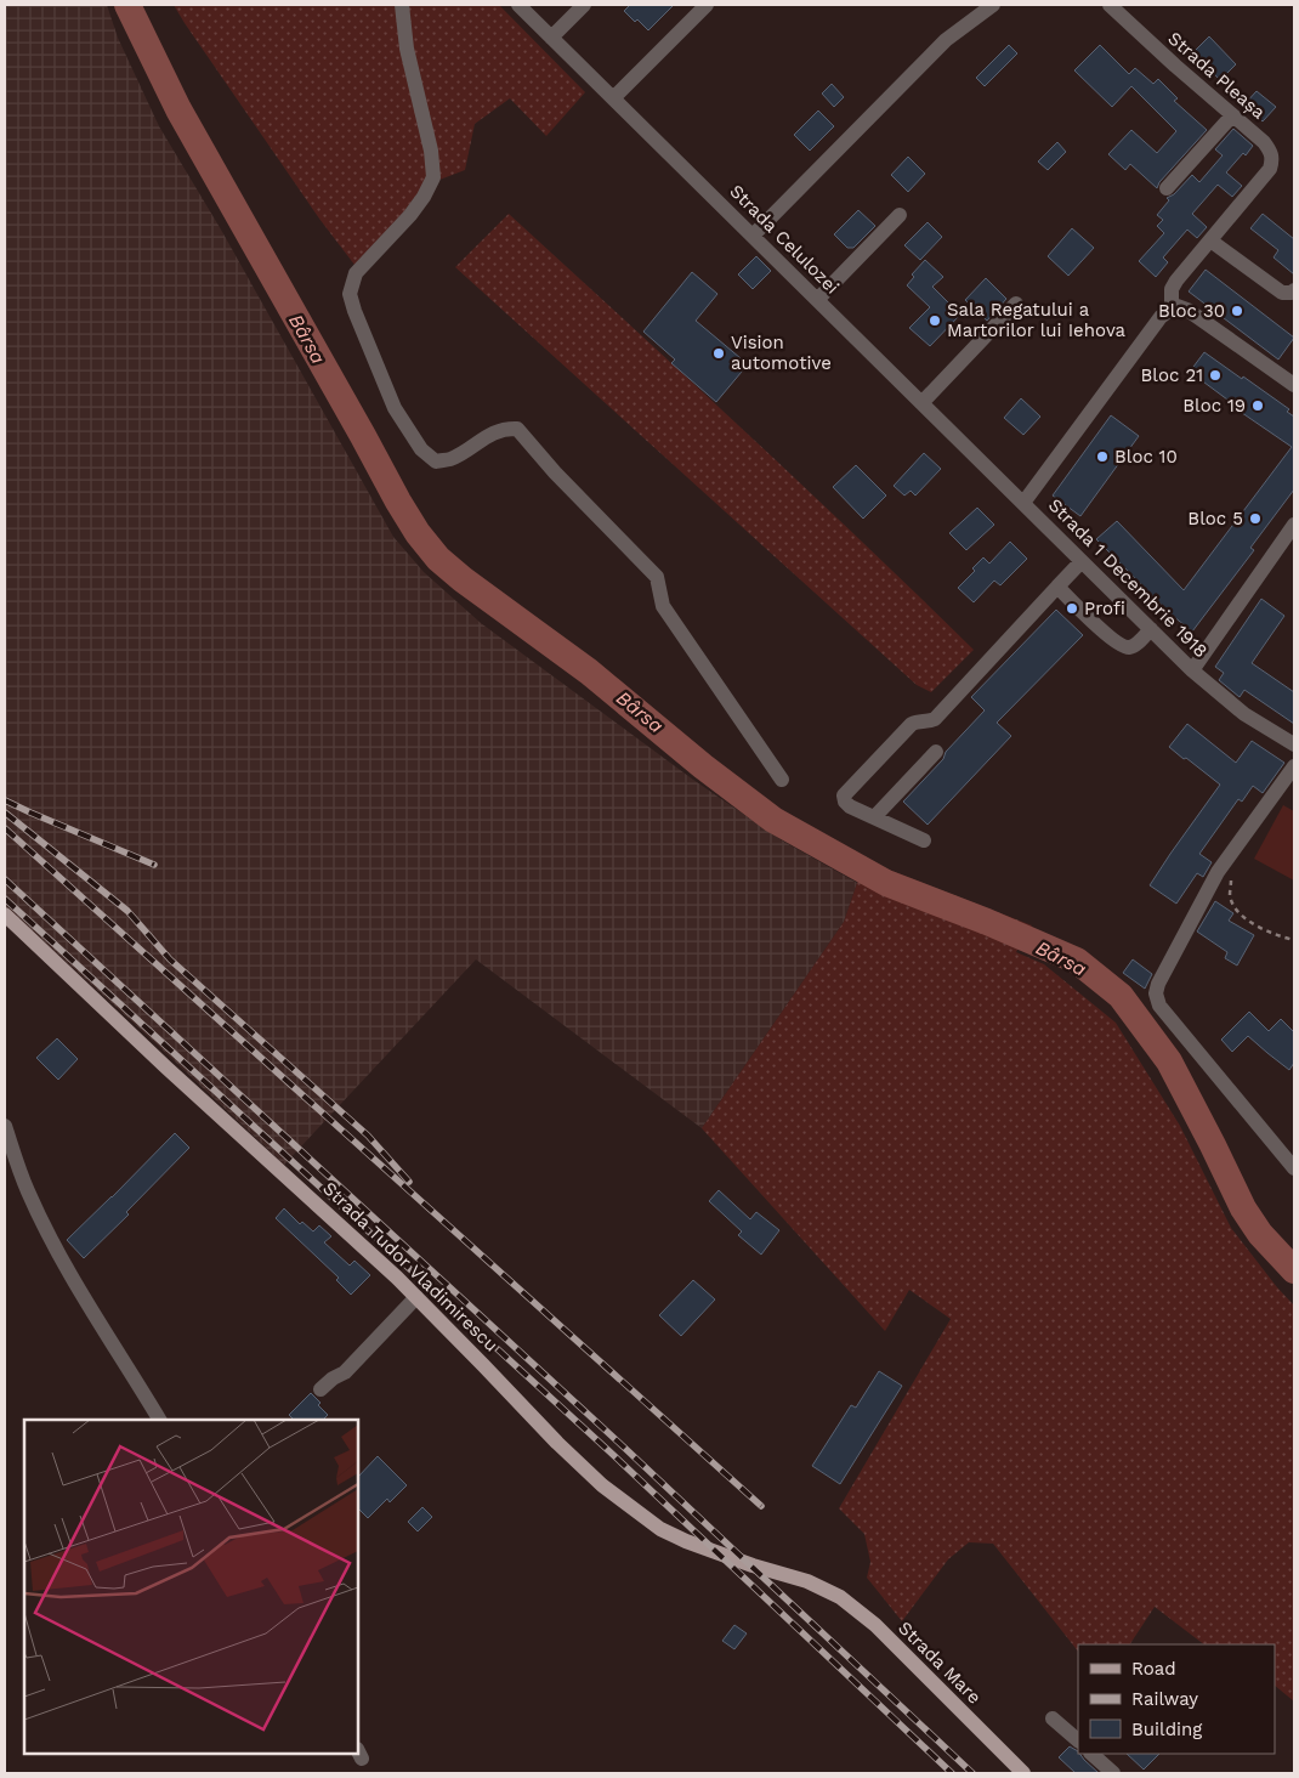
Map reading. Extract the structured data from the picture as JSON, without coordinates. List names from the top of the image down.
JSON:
{
  "streets": {
    "main road": ["Strada Tudor Vladimirescu", "Strada Mare"],
    "street": ["Strada Pleașa", "Strada Celulozei", "Strada 1 Decembrie 1918"]
  },
  "crossings": [
    ["Strada Celulozei", "Strada 1 Decembrie 1918"],
    ["Strada Tudor Vladimirescu", "Strada Mare"]
  ],
  "water": ["Bârsa"],
  "places": [
    "Bloc 30",
    "Sala Regatului a Martorilor lui Iehova",
    "Vision automotive",
    "Bloc 21",
    "Bloc 19",
    "Bloc 10",
    "Bloc 5",
    "Profi"
  ],
  "legend": ["Road", "Railway", "Building"]
}
